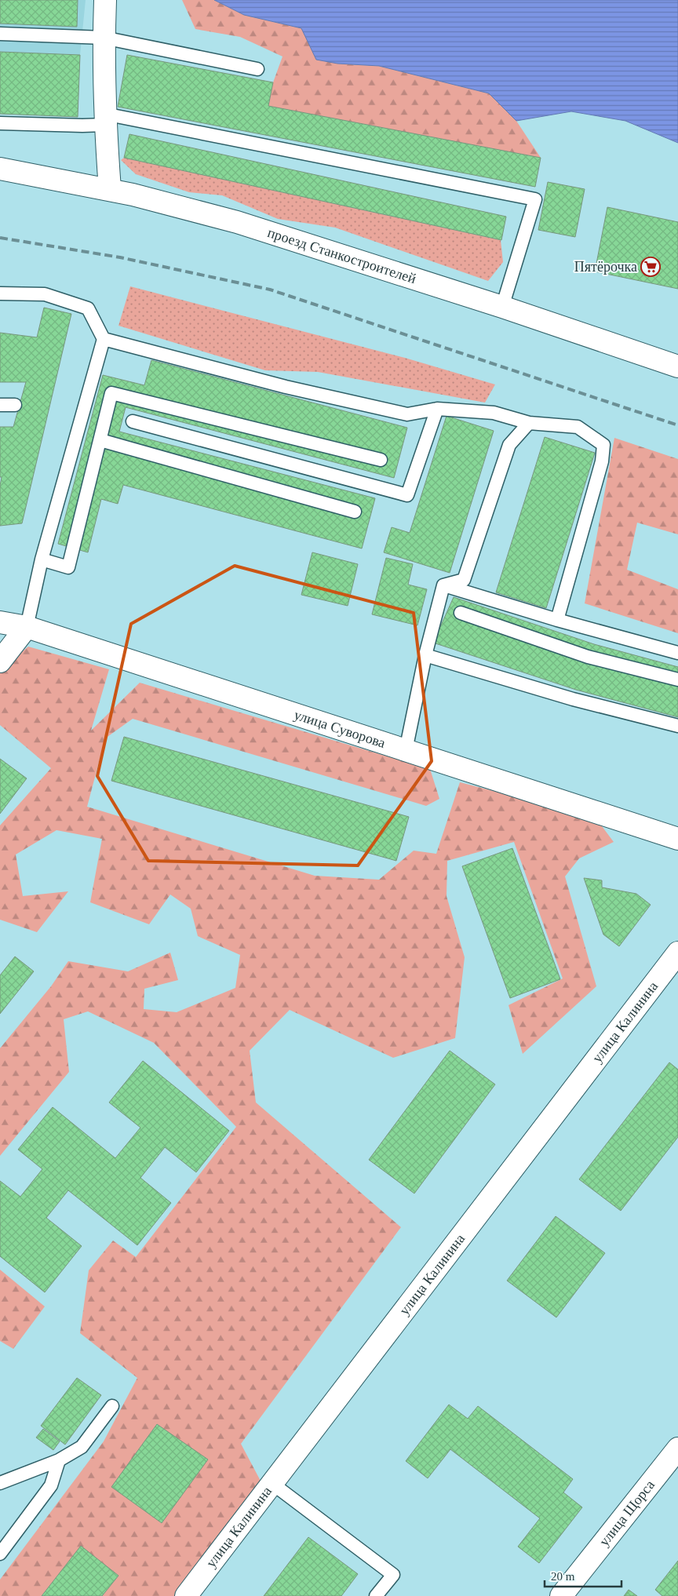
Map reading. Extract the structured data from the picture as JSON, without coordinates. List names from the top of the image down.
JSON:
{
  "streets": {
    "street": [
      "проезд Станкостроителей",
      "улица Суворова",
      "улица Калинина",
      "улица Щорса"
    ]
  },
  "places": {
    "supermarket": ["Пятёрочка"]
  },
  "scale_bar": "20 m"
}
